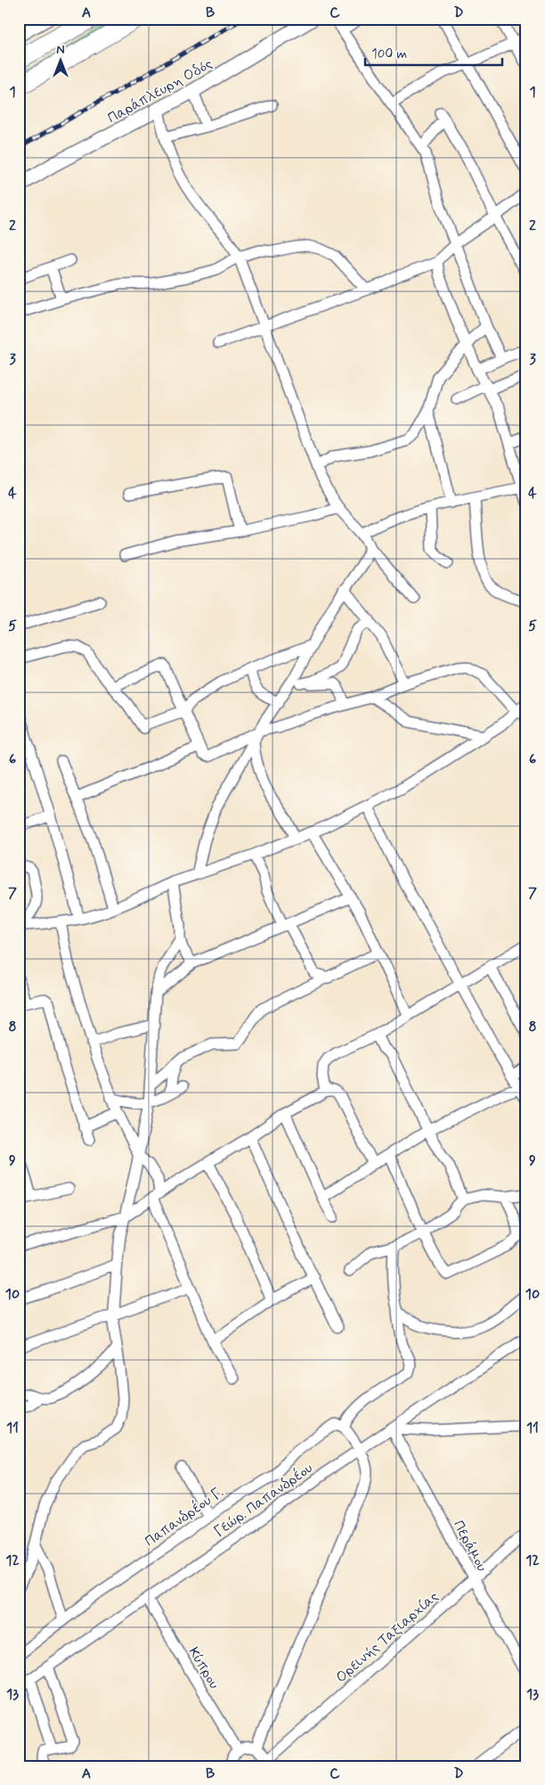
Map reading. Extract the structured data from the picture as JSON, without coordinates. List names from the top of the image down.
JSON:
{
  "streets": {
    "main road": ["Παράπλευρη Οδός"],
    "street": [
      "Γεώρ. Παπανδρέου",
      "Παπανδρέου Γ.",
      "Περάμου",
      "Ορεινής Ταξιαρχίας",
      "Κύπρου"
    ]
  },
  "crossings": [
    ["Γεώρ. Παπανδρέου", "Περάμου"],
    ["Γεώρ. Παπανδρέου", "Κύπρου"],
    ["Περάμου", "Ορεινής Ταξιαρχίας"]
  ],
  "scale_bar": "100 m",
  "north": "top",
  "grid": {
    "columns": [
      "A",
      "B",
      "C",
      "D"
    ],
    "rows": [
      "1",
      "2",
      "3",
      "4",
      "5",
      "6",
      "7",
      "8",
      "9",
      "10",
      "11",
      "12",
      "13"
    ]
  }
}
